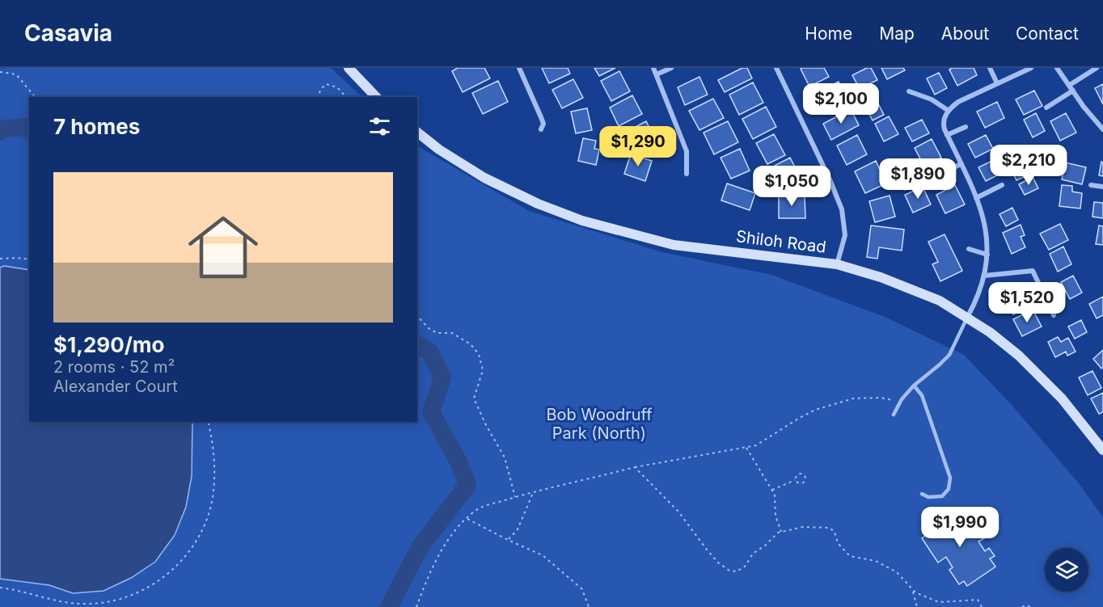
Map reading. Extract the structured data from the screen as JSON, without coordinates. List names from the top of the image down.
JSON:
{
  "streets": {
    "main road": ["Shiloh Road"]
  },
  "parks": ["Bob Woodruff Park (North)"],
  "page": {
    "header": "Casavia",
    "nav": [
      "Home",
      "Map",
      "About",
      "Contact"
    ],
    "price": [
      "$2,100",
      "$1,290",
      "$2,210",
      "$1,890",
      "$1,050",
      "$1,520",
      "$1,990"
    ],
    "heading": "7 homes",
    "list": [
      {
        "name": "$1,290/mo",
        "note": "2 rooms · 52 m² · Alexander Court"
      }
    ]
  }
}
